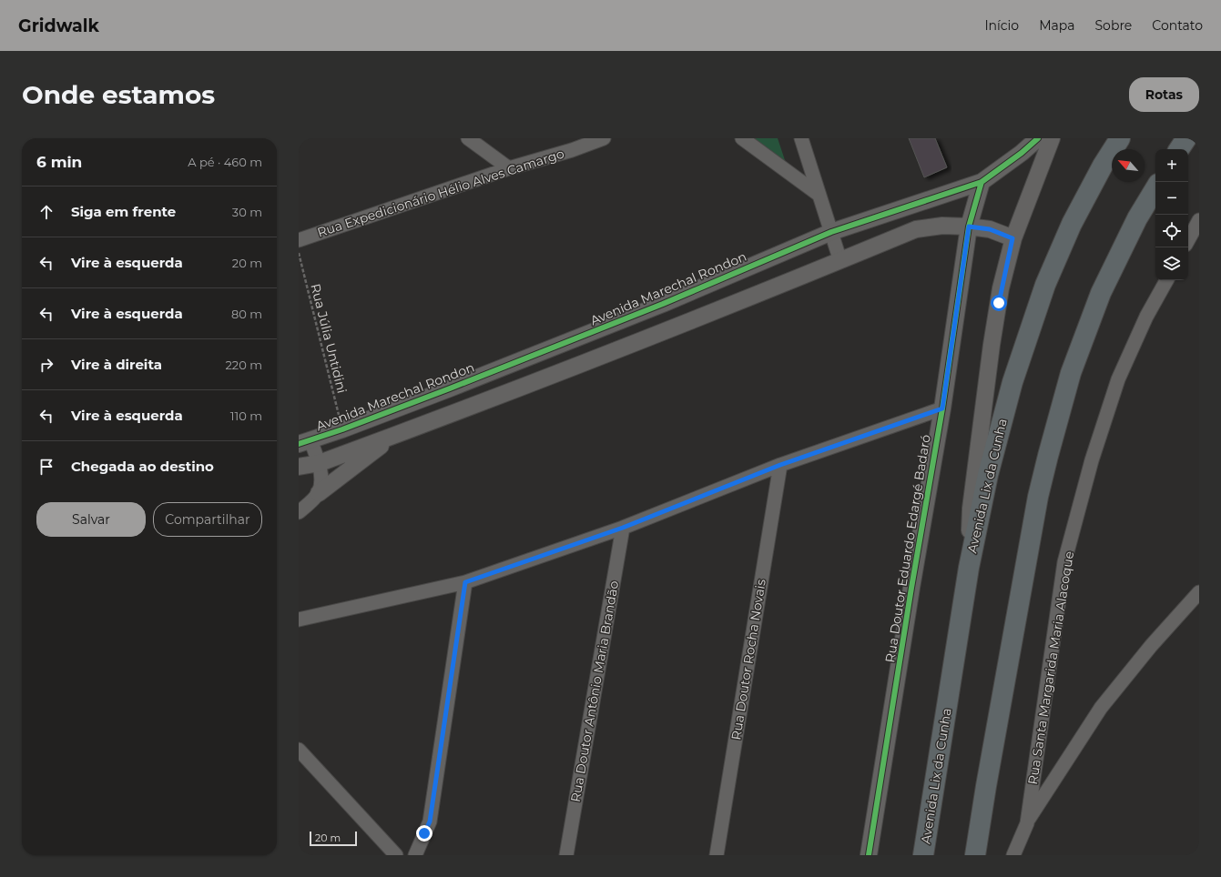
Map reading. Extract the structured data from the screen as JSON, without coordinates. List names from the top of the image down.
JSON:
{
  "streets": {
    "highway": ["Avenida Lix da Cunha"],
    "street": [
      "Rua Expedicionário Hélio Alves Camargo",
      "Avenida Marechal Rondon",
      "Rua Doutor Eduardo Edargé Badaró",
      "Rua Doutor Rocha Novais",
      "Rua Santa Margarida Maria Alacoque",
      "Rua Doutor Antônio Maria Brandão"
    ],
    "path": ["Rua Júlia Untidini"]
  },
  "crossings": [
    ["Avenida Marechal Rondon", "Rua Júlia Untidini"],
    ["Avenida Marechal Rondon", "Rua Doutor Eduardo Edargé Badaró"]
  ],
  "scale_bar": "20 m",
  "north": "top left",
  "page": {
    "header": "Gridwalk",
    "nav": [
      "Início",
      "Mapa",
      "Sobre",
      "Contato"
    ],
    "buttons": [
      "Rotas",
      ["Salvar", "Compartilhar"]
    ],
    "title": "Onde estamos",
    "heading": ["6 min", "A pé · 460 m"],
    "map_buttons": ["+", "−"],
    "list": [
      ["Siga em frente", "30 m"],
      ["Vire à esquerda", "20 m"],
      ["Vire à esquerda", "80 m"],
      ["Vire à direita", "220 m"],
      ["Vire à esquerda", "110 m"],
      "Chegada ao destino"
    ],
    "scale": "20 m"
  }
}
